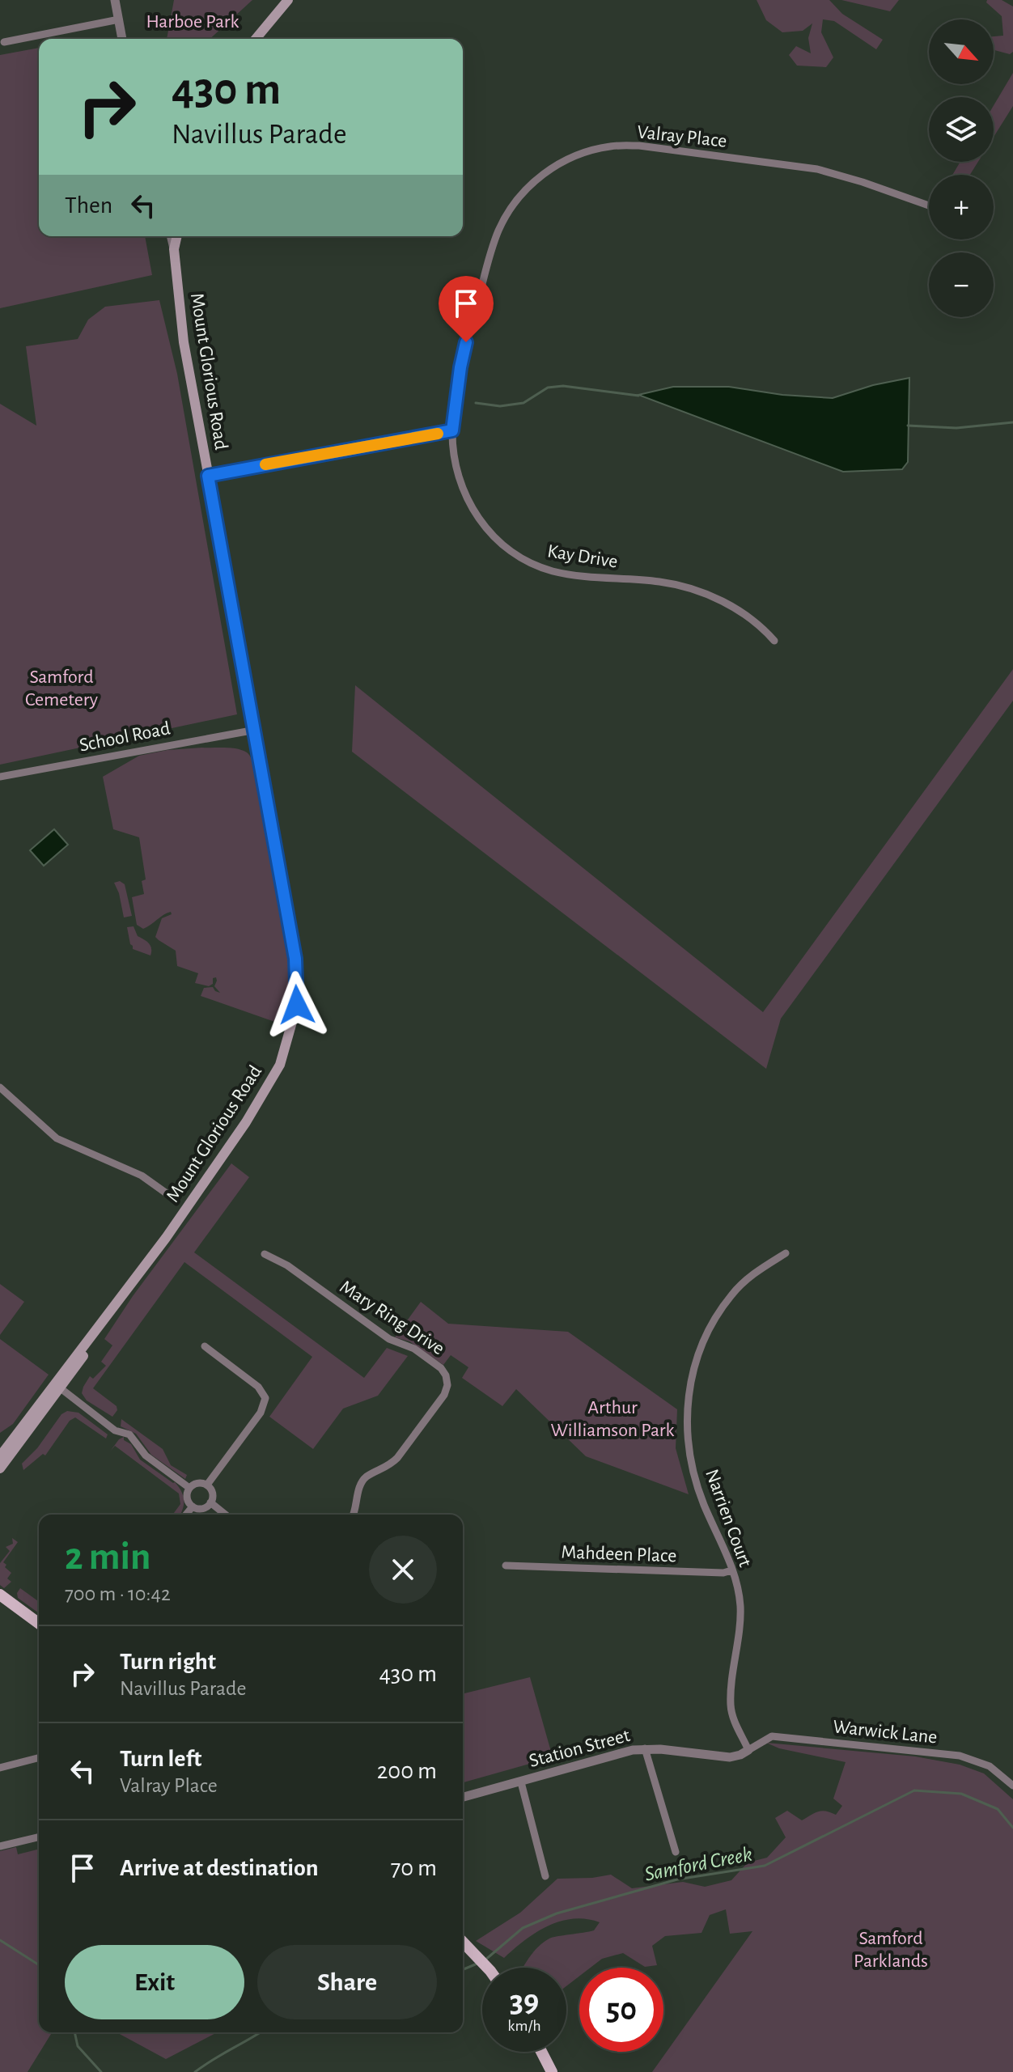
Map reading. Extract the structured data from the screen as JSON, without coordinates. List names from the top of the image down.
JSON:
{
  "streets": {
    "main road": ["Mount Glorious Road"],
    "street": [
      "Valray Place",
      "Kay Drive",
      "School Road",
      "Mary Ring Drive",
      "Narrien Court",
      "Mahdeen Place",
      "Warwick Lane",
      "Station Street"
    ]
  },
  "crossings": [
    ["Valray Place", "Kay Drive"],
    ["Mount Glorious Road", "School Road"],
    ["Narrien Court", "Mahdeen Place"],
    ["Narrien Court", "Warwick Lane"],
    ["Narrien Court", "Station Street"],
    ["Warwick Lane", "Station Street"]
  ],
  "water": ["Samford Creek"],
  "parks": [
    "Harboe Park",
    "Samford Cemetery",
    "Arthur Williamson Park",
    "Samford Parklands"
  ],
  "north": "bottom right",
  "page": {
    "map_buttons": ["+", "−"],
    "turn": ["430 m", "Navillus Parade"],
    "then": "Then",
    "heading": ["2 min", "700 m · 10:42"],
    "list": [
      {
        "name": "Turn right",
        "note": "Navillus Parade",
        "value": "430 m"
      },
      {
        "name": "Turn left",
        "note": "Valray Place",
        "value": "200 m"
      },
      {
        "name": "Arrive at destination",
        "value": "70 m"
      }
    ],
    "buttons": ["Exit", "Share"],
    "speed": "39 km/h",
    "limit": "50"
  }
}
